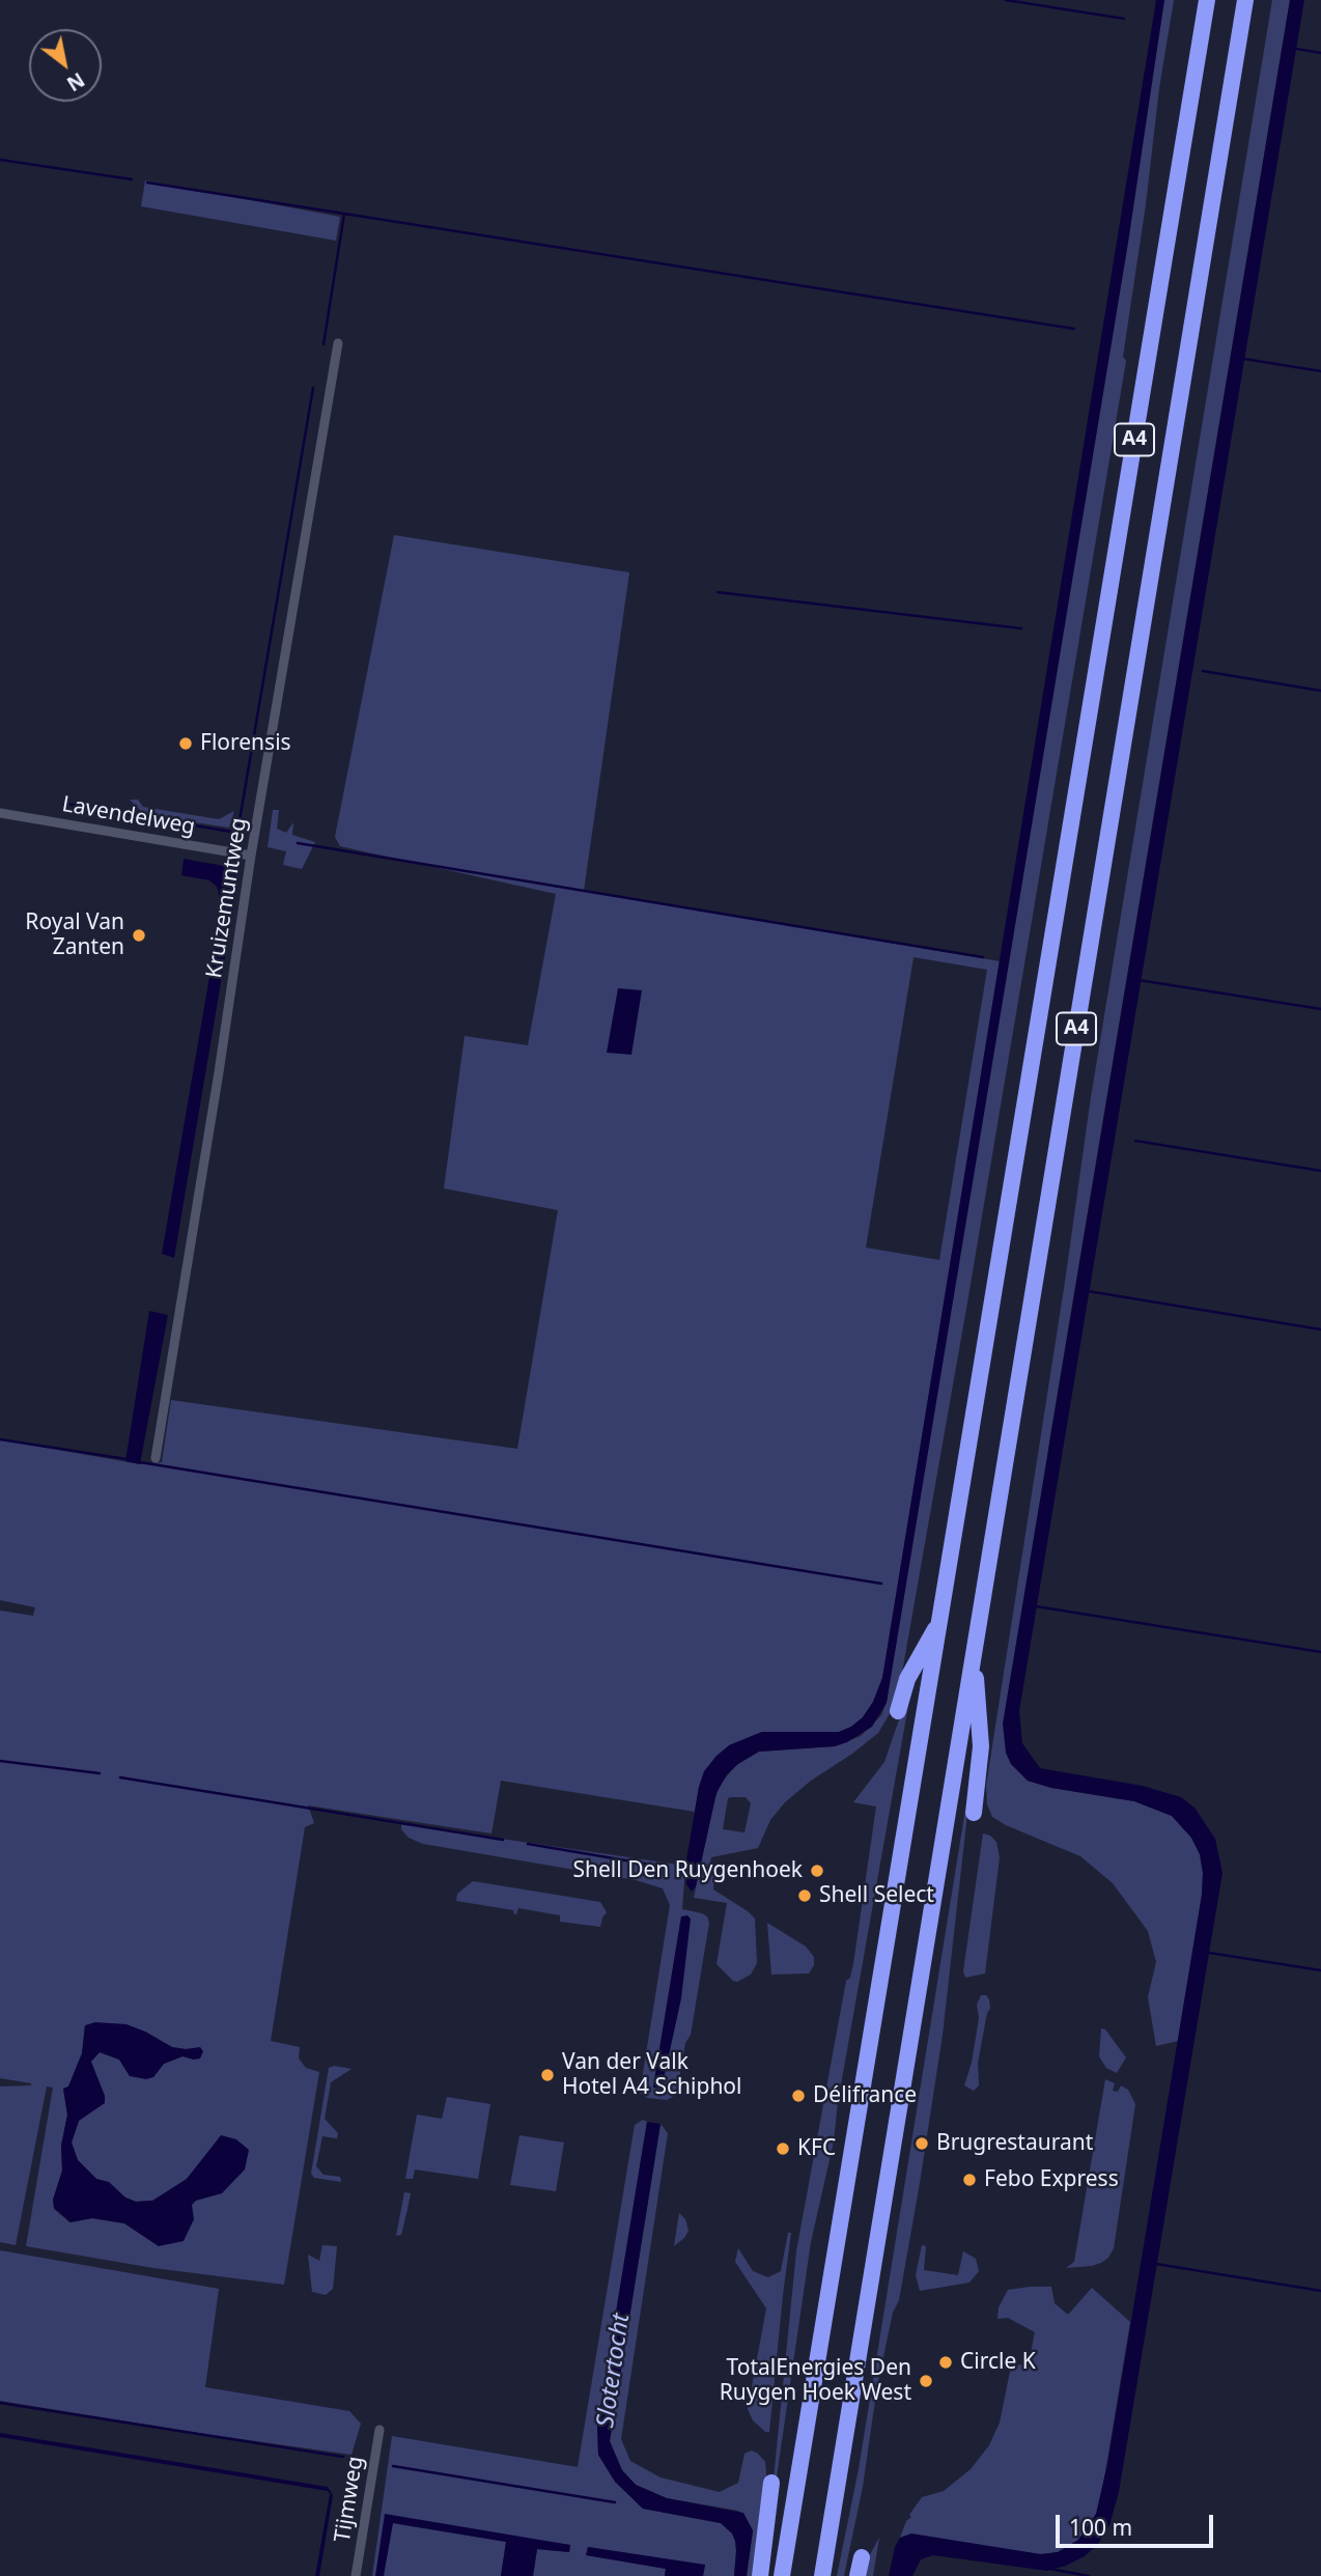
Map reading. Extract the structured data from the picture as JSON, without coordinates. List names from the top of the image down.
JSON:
{
  "streets": {
    "highway": ["A4"],
    "street": ["Lavendelweg", "Kruizemuntweg", "Tijmweg"]
  },
  "crossings": [
    ["Lavendelweg", "Kruizemuntweg"]
  ],
  "water": ["Slotertocht"],
  "places": [
    "Florensis",
    "Royal Van Zanten",
    "Shell Den Ruygenhoek",
    "Shell Select",
    "Van der Valk Hotel A4 Schiphol",
    "Délifrance",
    "Brugrestaurant",
    "KFC",
    "Febo Express",
    "Circle K",
    "TotalEnergies Den Ruygen Hoek West"
  ],
  "scale_bar": "100 m",
  "north": "bottom right"
}
